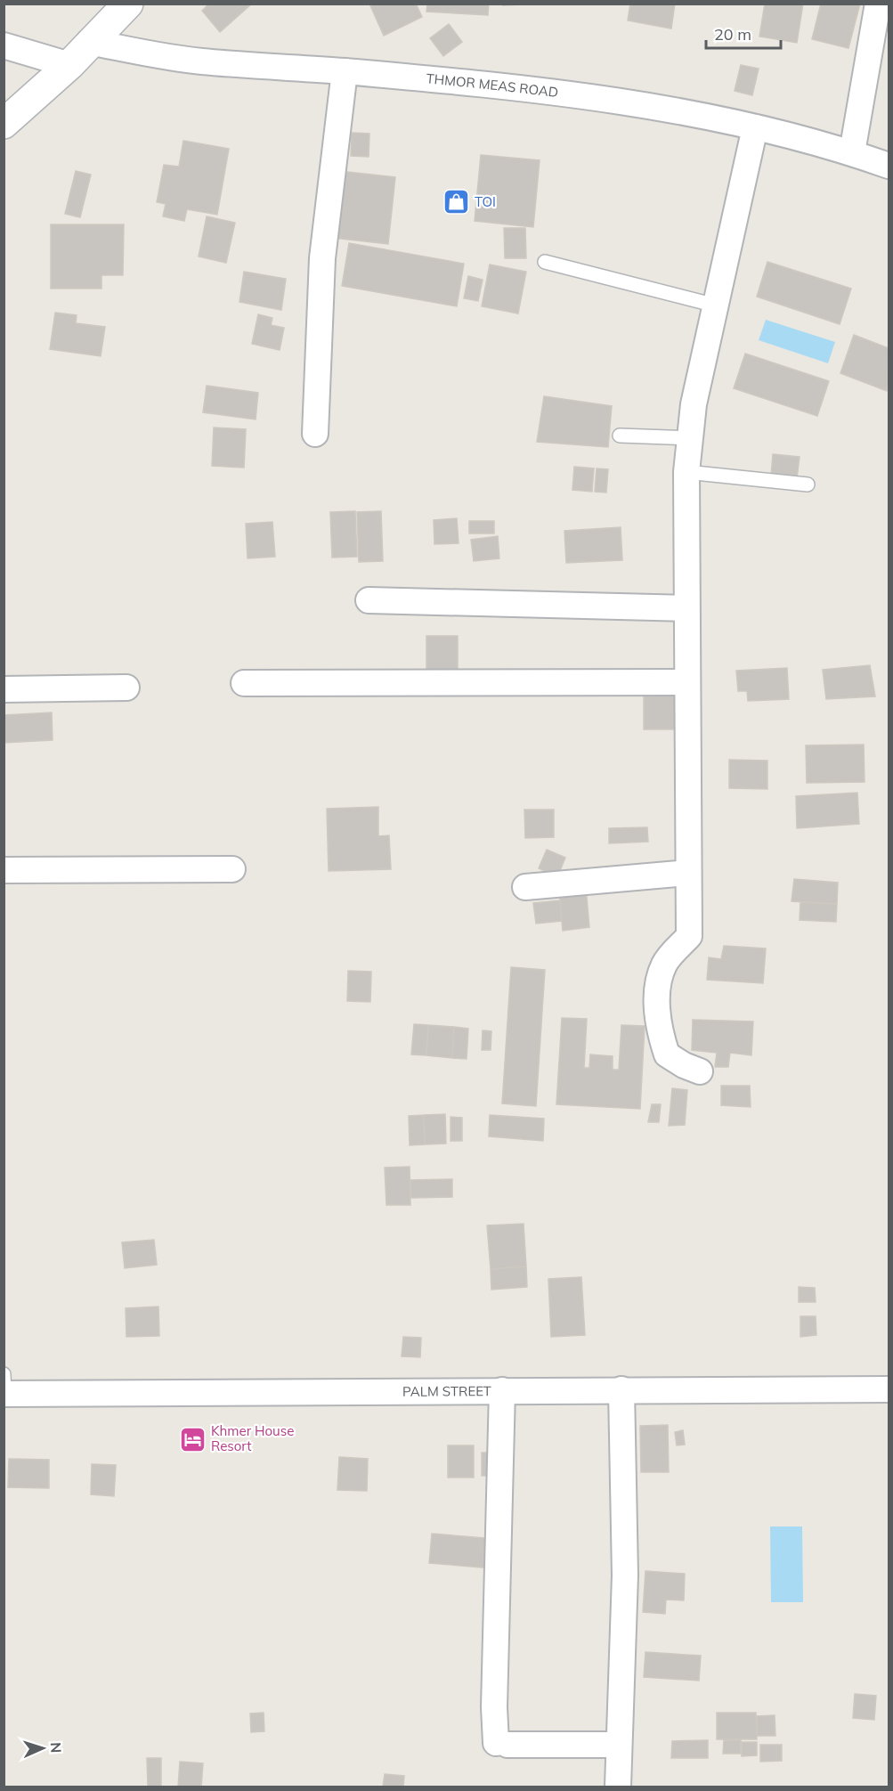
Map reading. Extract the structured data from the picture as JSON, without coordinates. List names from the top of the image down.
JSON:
{
  "streets": {
    "street": ["THMOR MEAS ROAD", "PALM STREET"]
  },
  "places": {
    "shop": ["TOI"],
    "hotel": ["Khmer House Resort"]
  },
  "scale_bar": "20 m",
  "north": "right"
}
